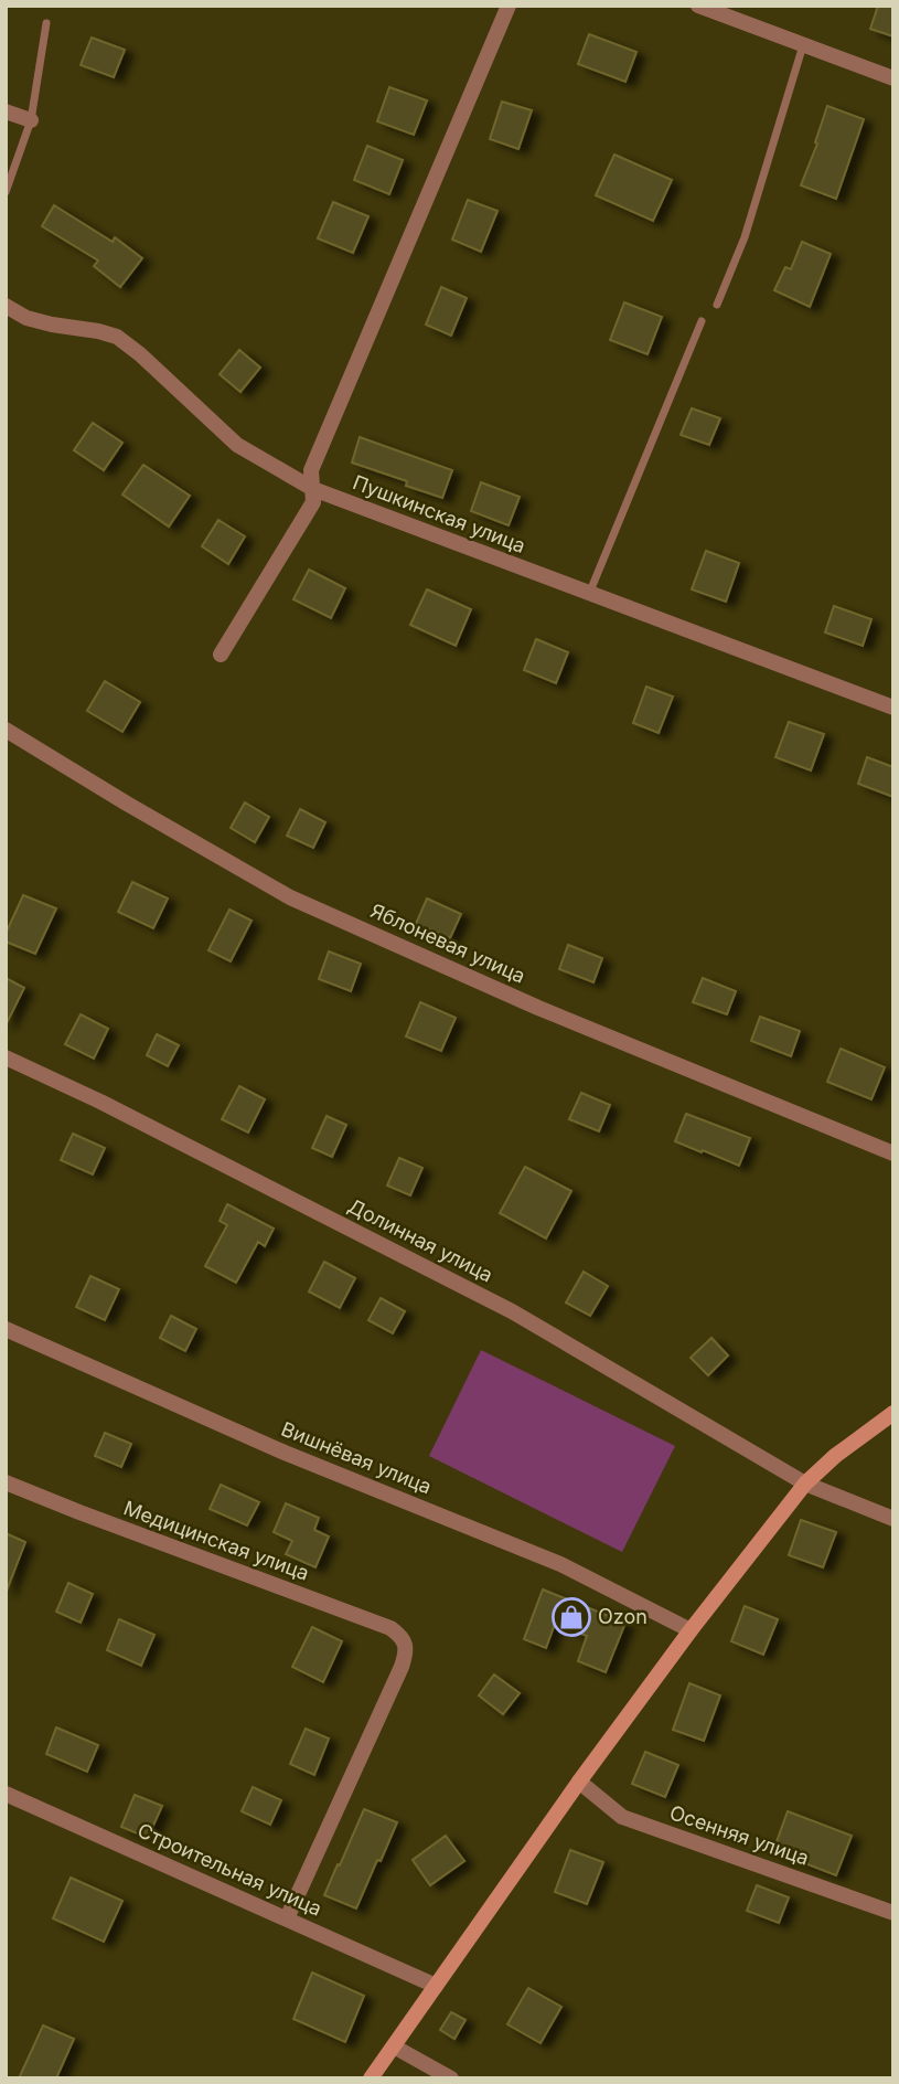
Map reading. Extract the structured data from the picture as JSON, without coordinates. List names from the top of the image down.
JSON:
{
  "streets": {
    "street": [
      "Пушкинская улица",
      "Яблоневая улица",
      "Долинная улица",
      "Вишнёвая улица",
      "Медицинская улица",
      "Осенняя улица",
      "Строительная улица"
    ]
  },
  "crossings": [
    ["Медицинская улица", "Строительная улица"]
  ],
  "places": {
    "shop": ["Ozon"]
  }
}
